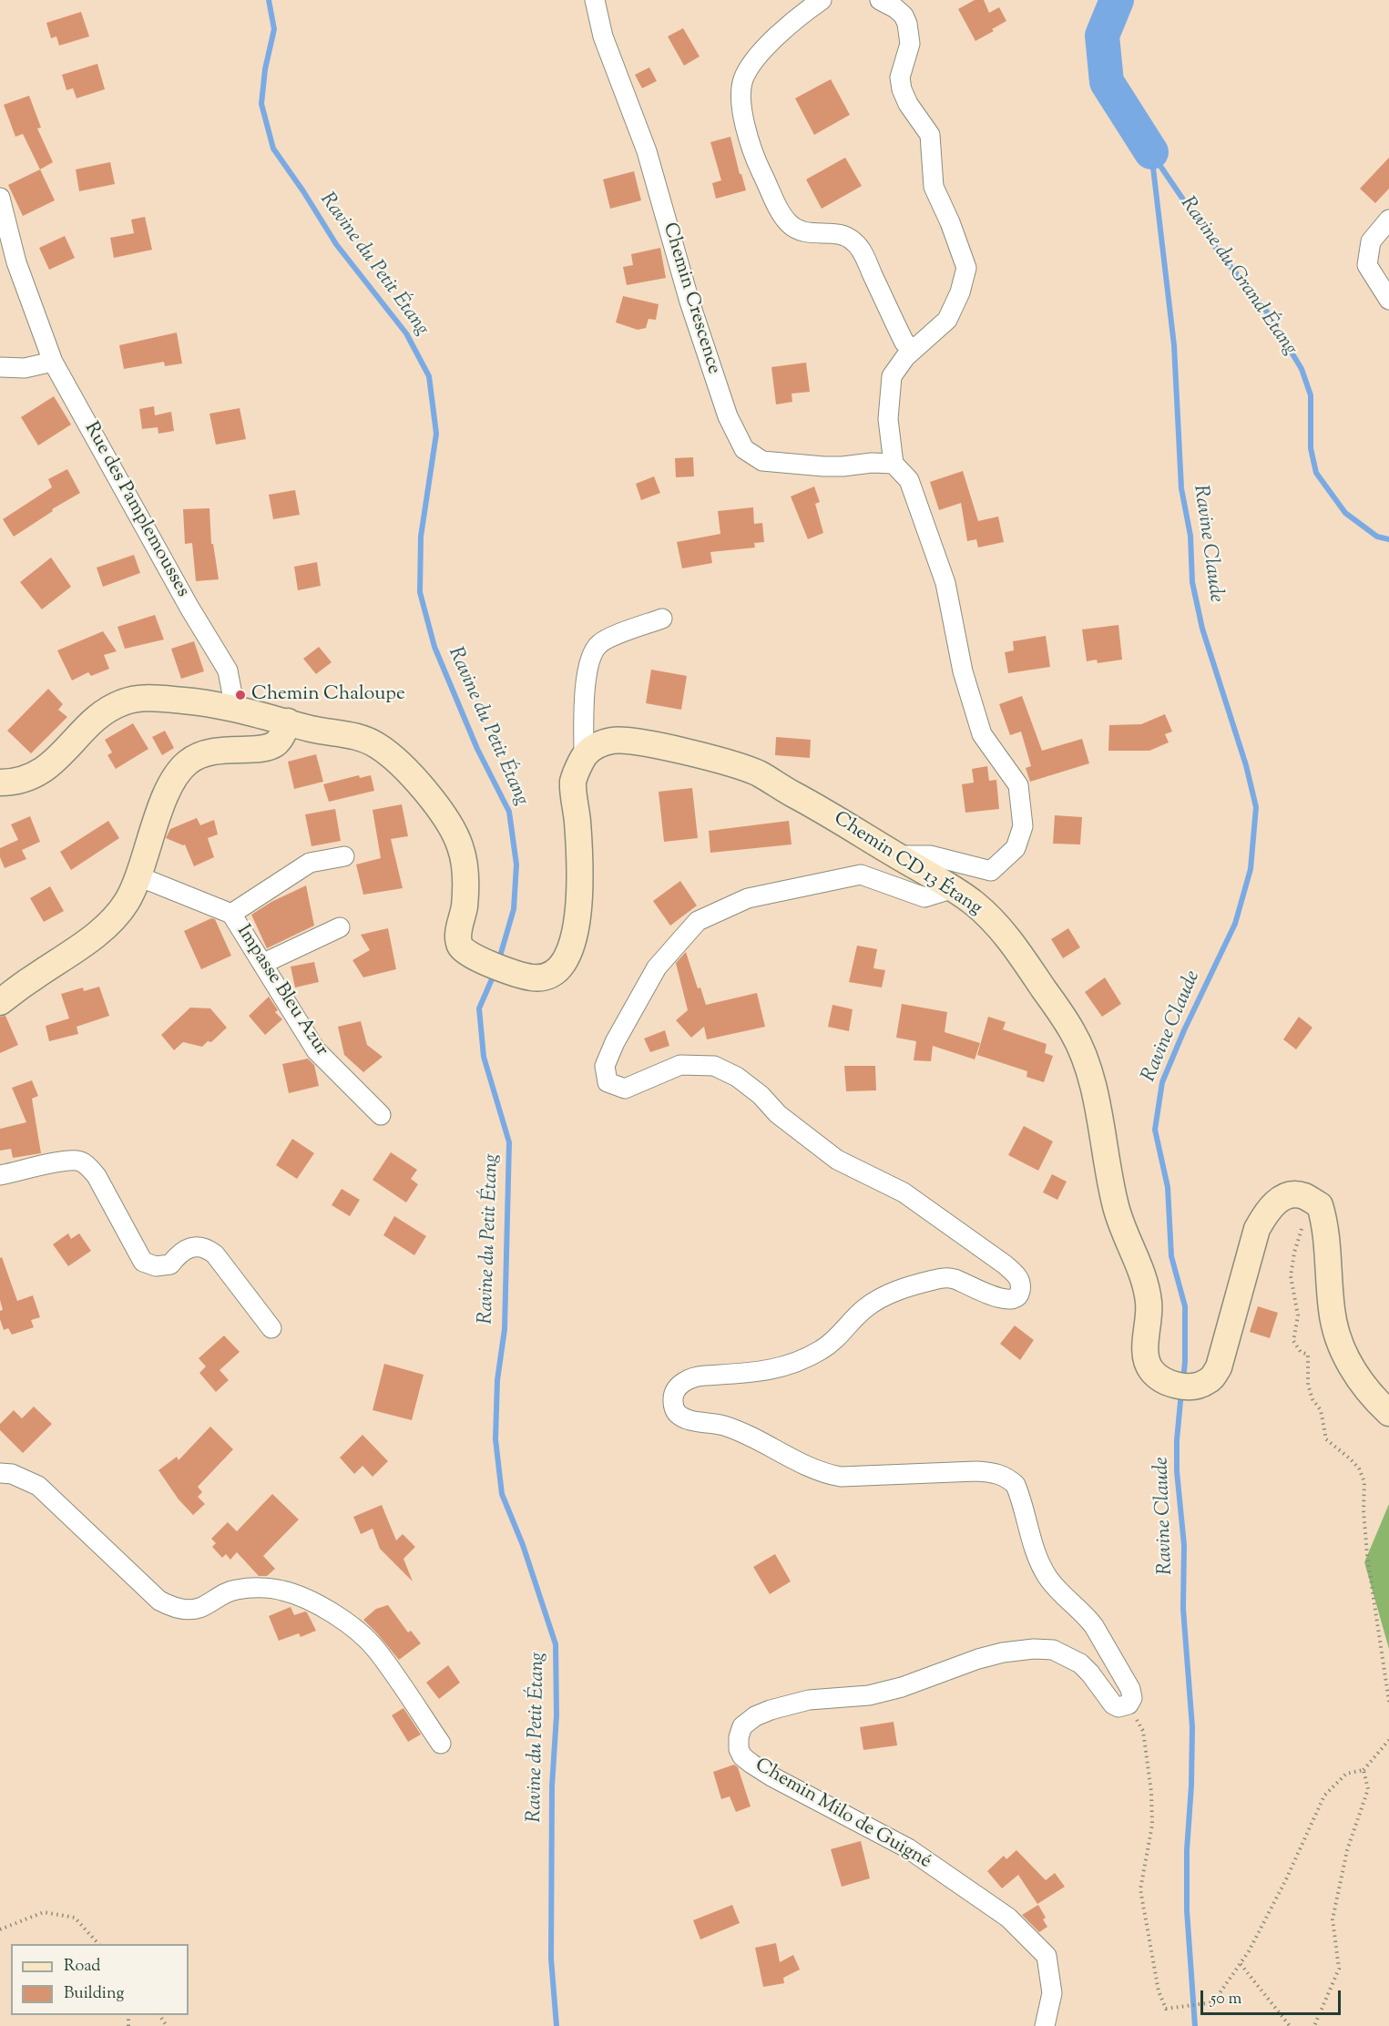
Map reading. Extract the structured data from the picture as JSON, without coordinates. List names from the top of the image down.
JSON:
{
  "streets": {
    "main road": ["Chemin CD 13 Étang"],
    "street": [
      "Chemin Crescence",
      "Rue des Pamplemousses",
      "Impasse Bleu Azur",
      "Chemin Milo de Guigné"
    ]
  },
  "water": ["Ravine du Petit Étang", "Ravine du Grand Étang", "Ravine Claude"],
  "places": ["Chemin Chaloupe"],
  "legend": ["Road", "Building"],
  "scale_bar": "50 m"
}
